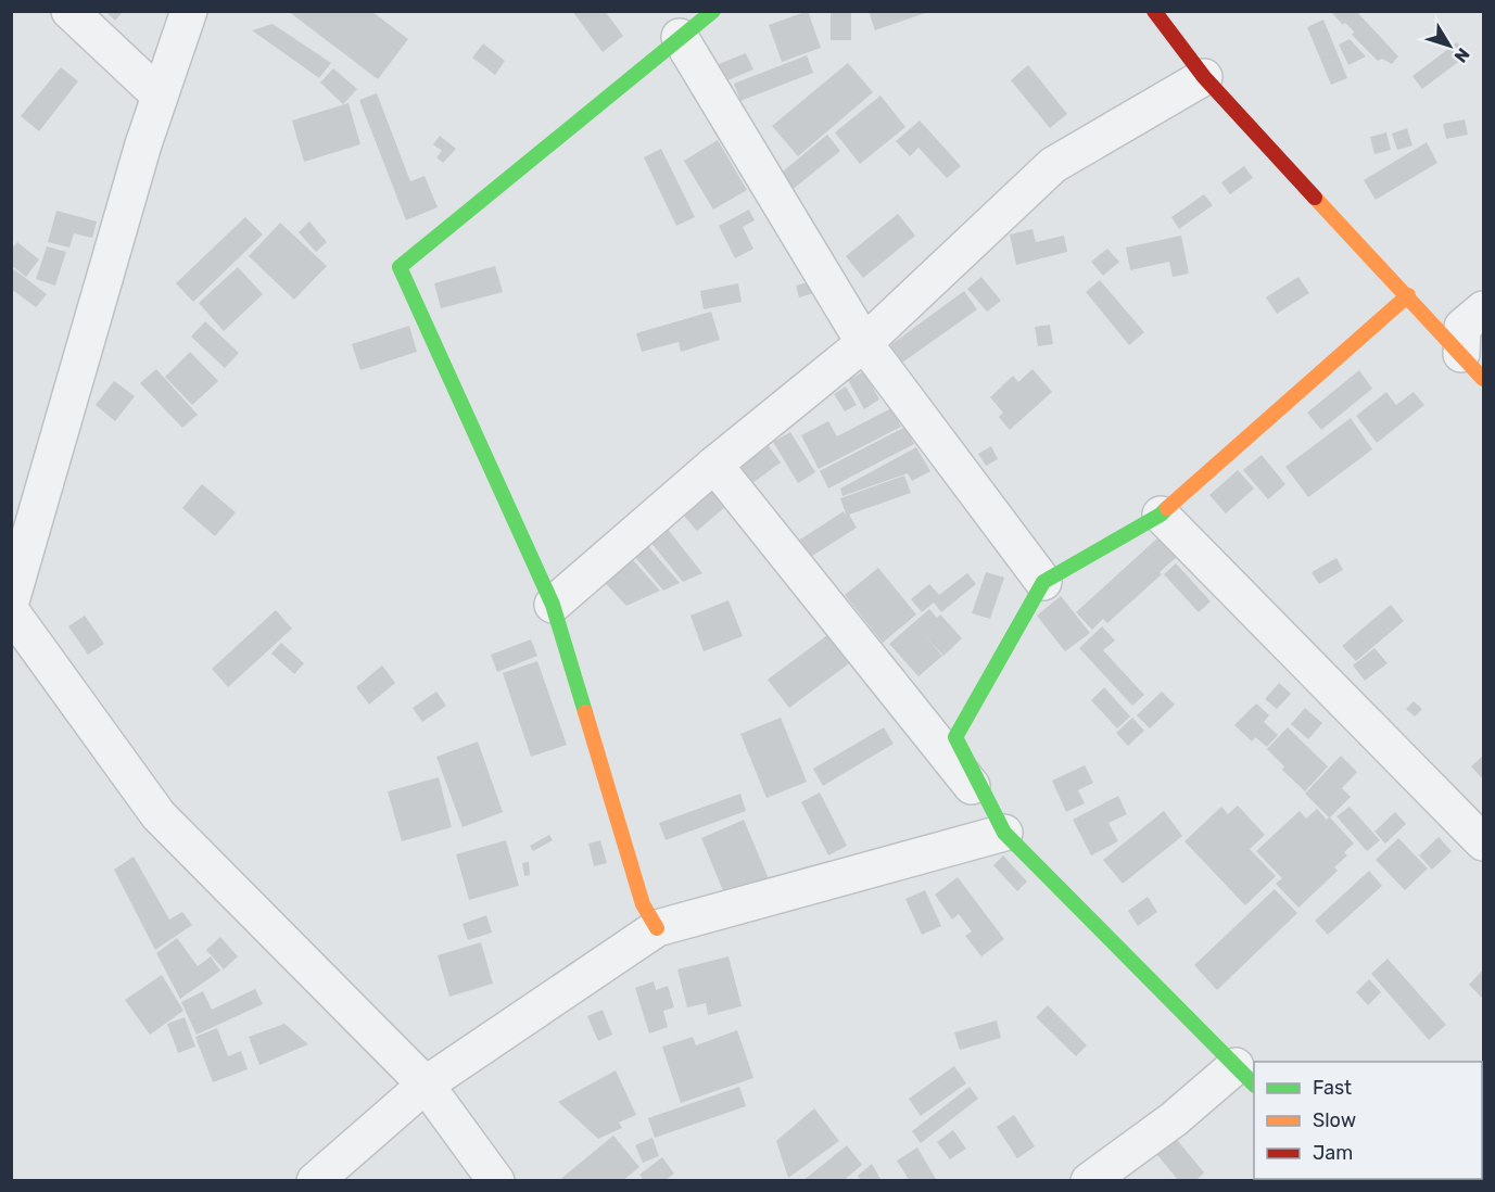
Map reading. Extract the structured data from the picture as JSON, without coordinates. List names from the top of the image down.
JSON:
{
  "legend": ["Fast", "Slow", "Jam"],
  "north": "bottom right"
}
